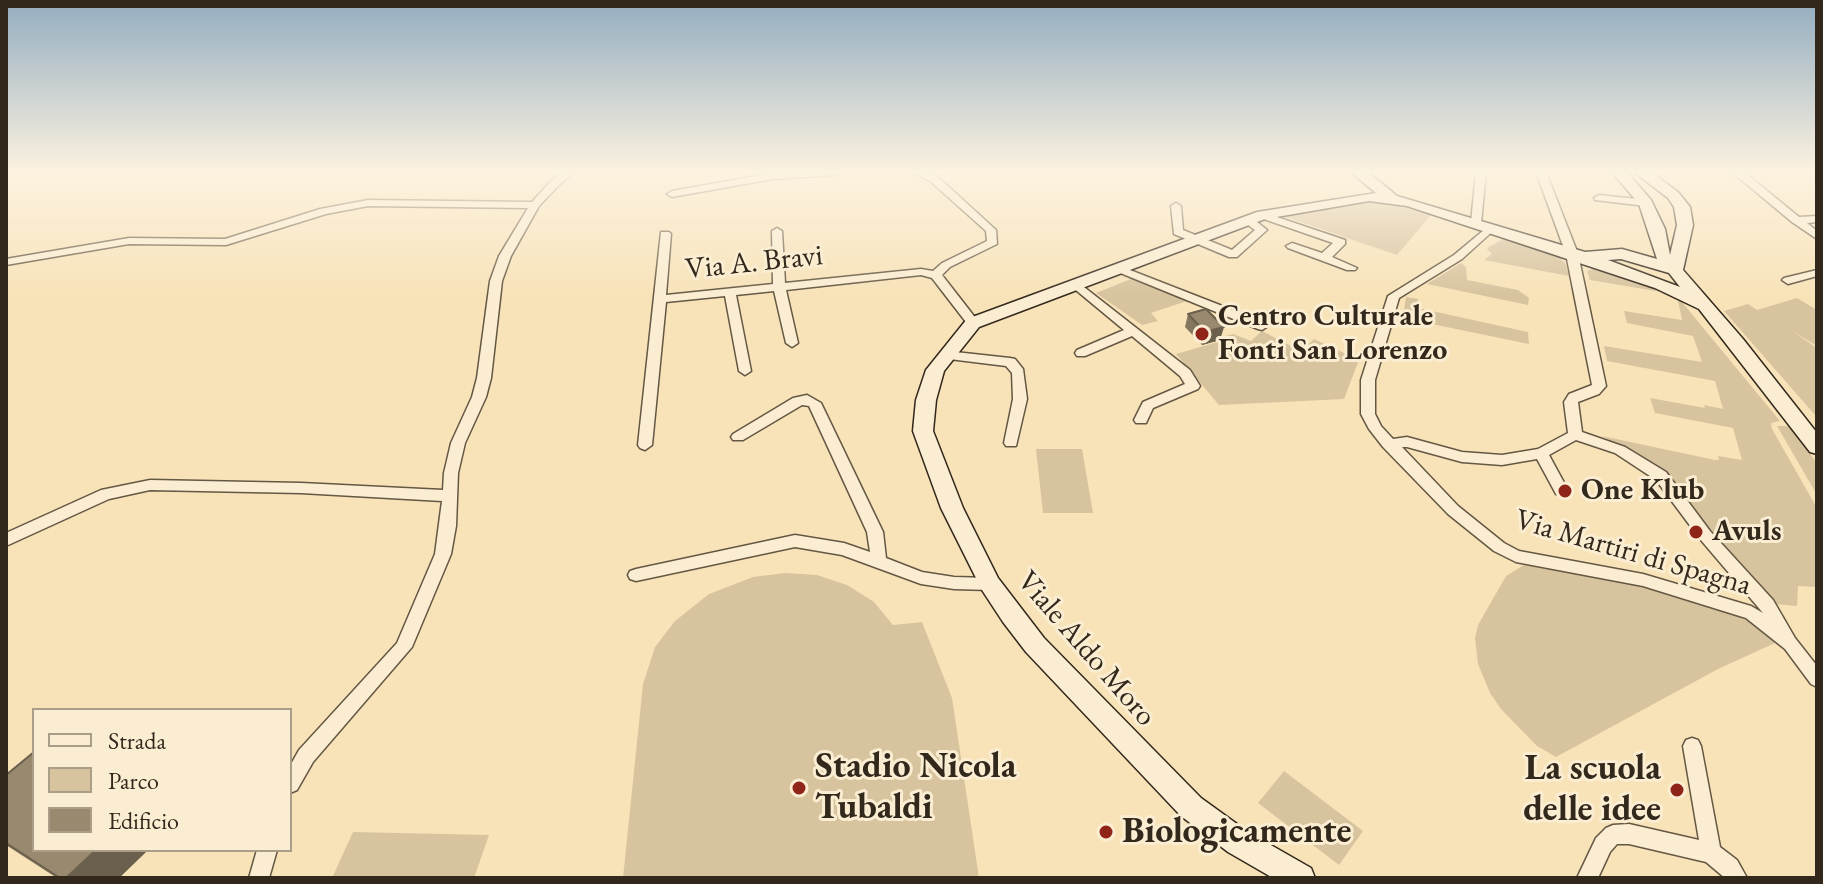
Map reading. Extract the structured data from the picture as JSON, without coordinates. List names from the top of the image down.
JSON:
{
  "streets": {
    "street": ["Via A. Bravi", "Via Martiri di Spagna", "Viale Aldo Moro"]
  },
  "crossings": [
    ["Via Martiri di Spagna", "Viale Aldo Moro"]
  ],
  "places": [
    "Centro Culturale Fonti San Lorenzo",
    "One Klub",
    "Avuls",
    "Stadio Nicola Tubaldi",
    "La scuola delle idee",
    "Biologicamente"
  ],
  "legend": ["Strada", "Parco", "Edificio"]
}
